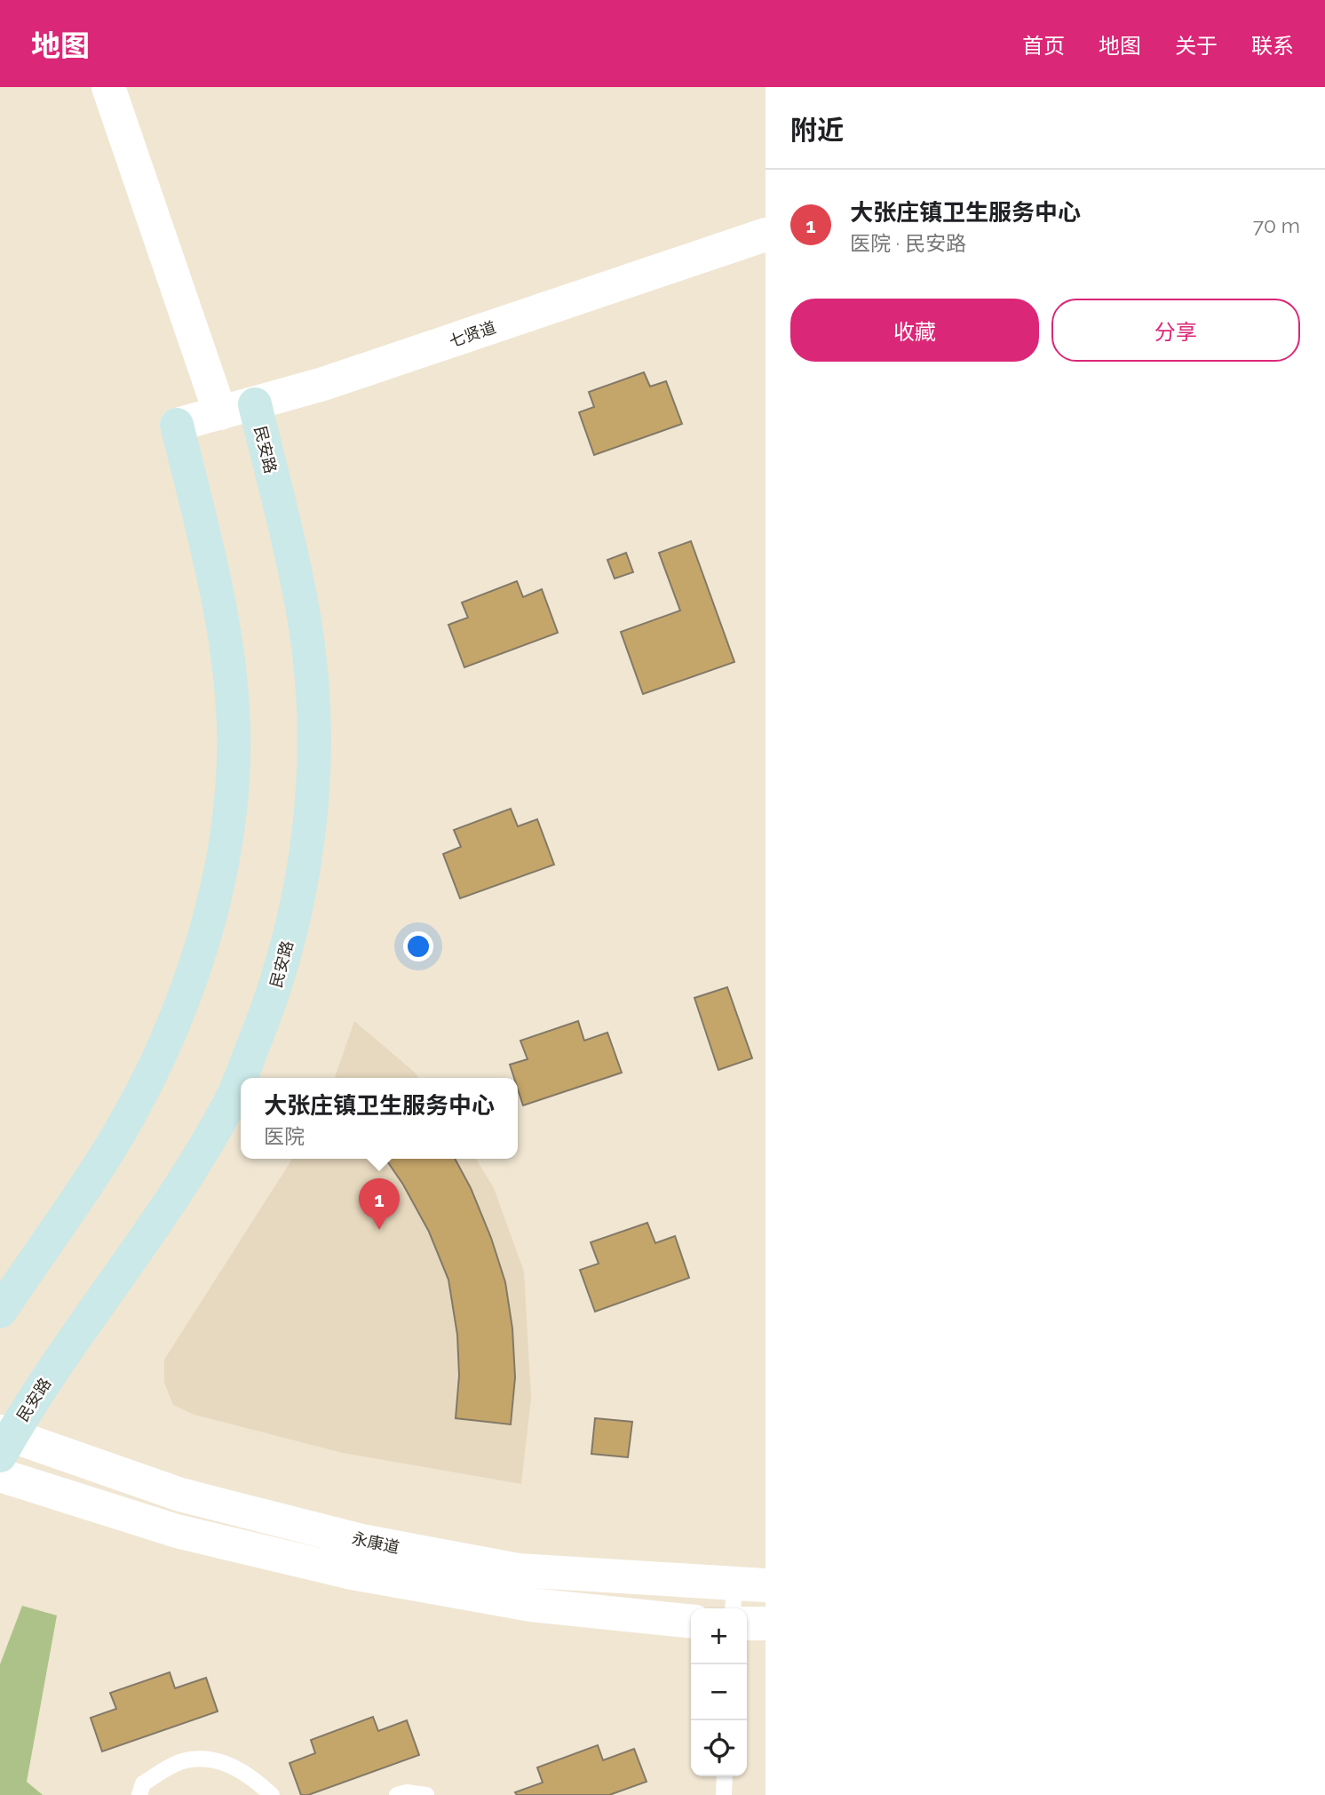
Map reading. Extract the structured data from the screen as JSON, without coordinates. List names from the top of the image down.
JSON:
{
  "streets": {
    "main road": ["民安路"],
    "street": ["七贤道", "永康道"]
  },
  "crossings": [
    ["七贤道", "民安路"],
    ["民安路", "永康道"]
  ],
  "page": {
    "header": "地图",
    "nav": [
      "首页",
      "地图",
      "关于",
      "联系"
    ],
    "heading": "附近",
    "list": [
      {
        "mark": "1",
        "name": "大张庄镇卫生服务中心",
        "note": "医院 · 民安路",
        "value": "70 m"
      }
    ],
    "buttons": ["收藏", "分享"],
    "popup": ["大张庄镇卫生服务中心", "医院"],
    "pins": "1",
    "map_buttons": ["+", "−"]
  }
}
